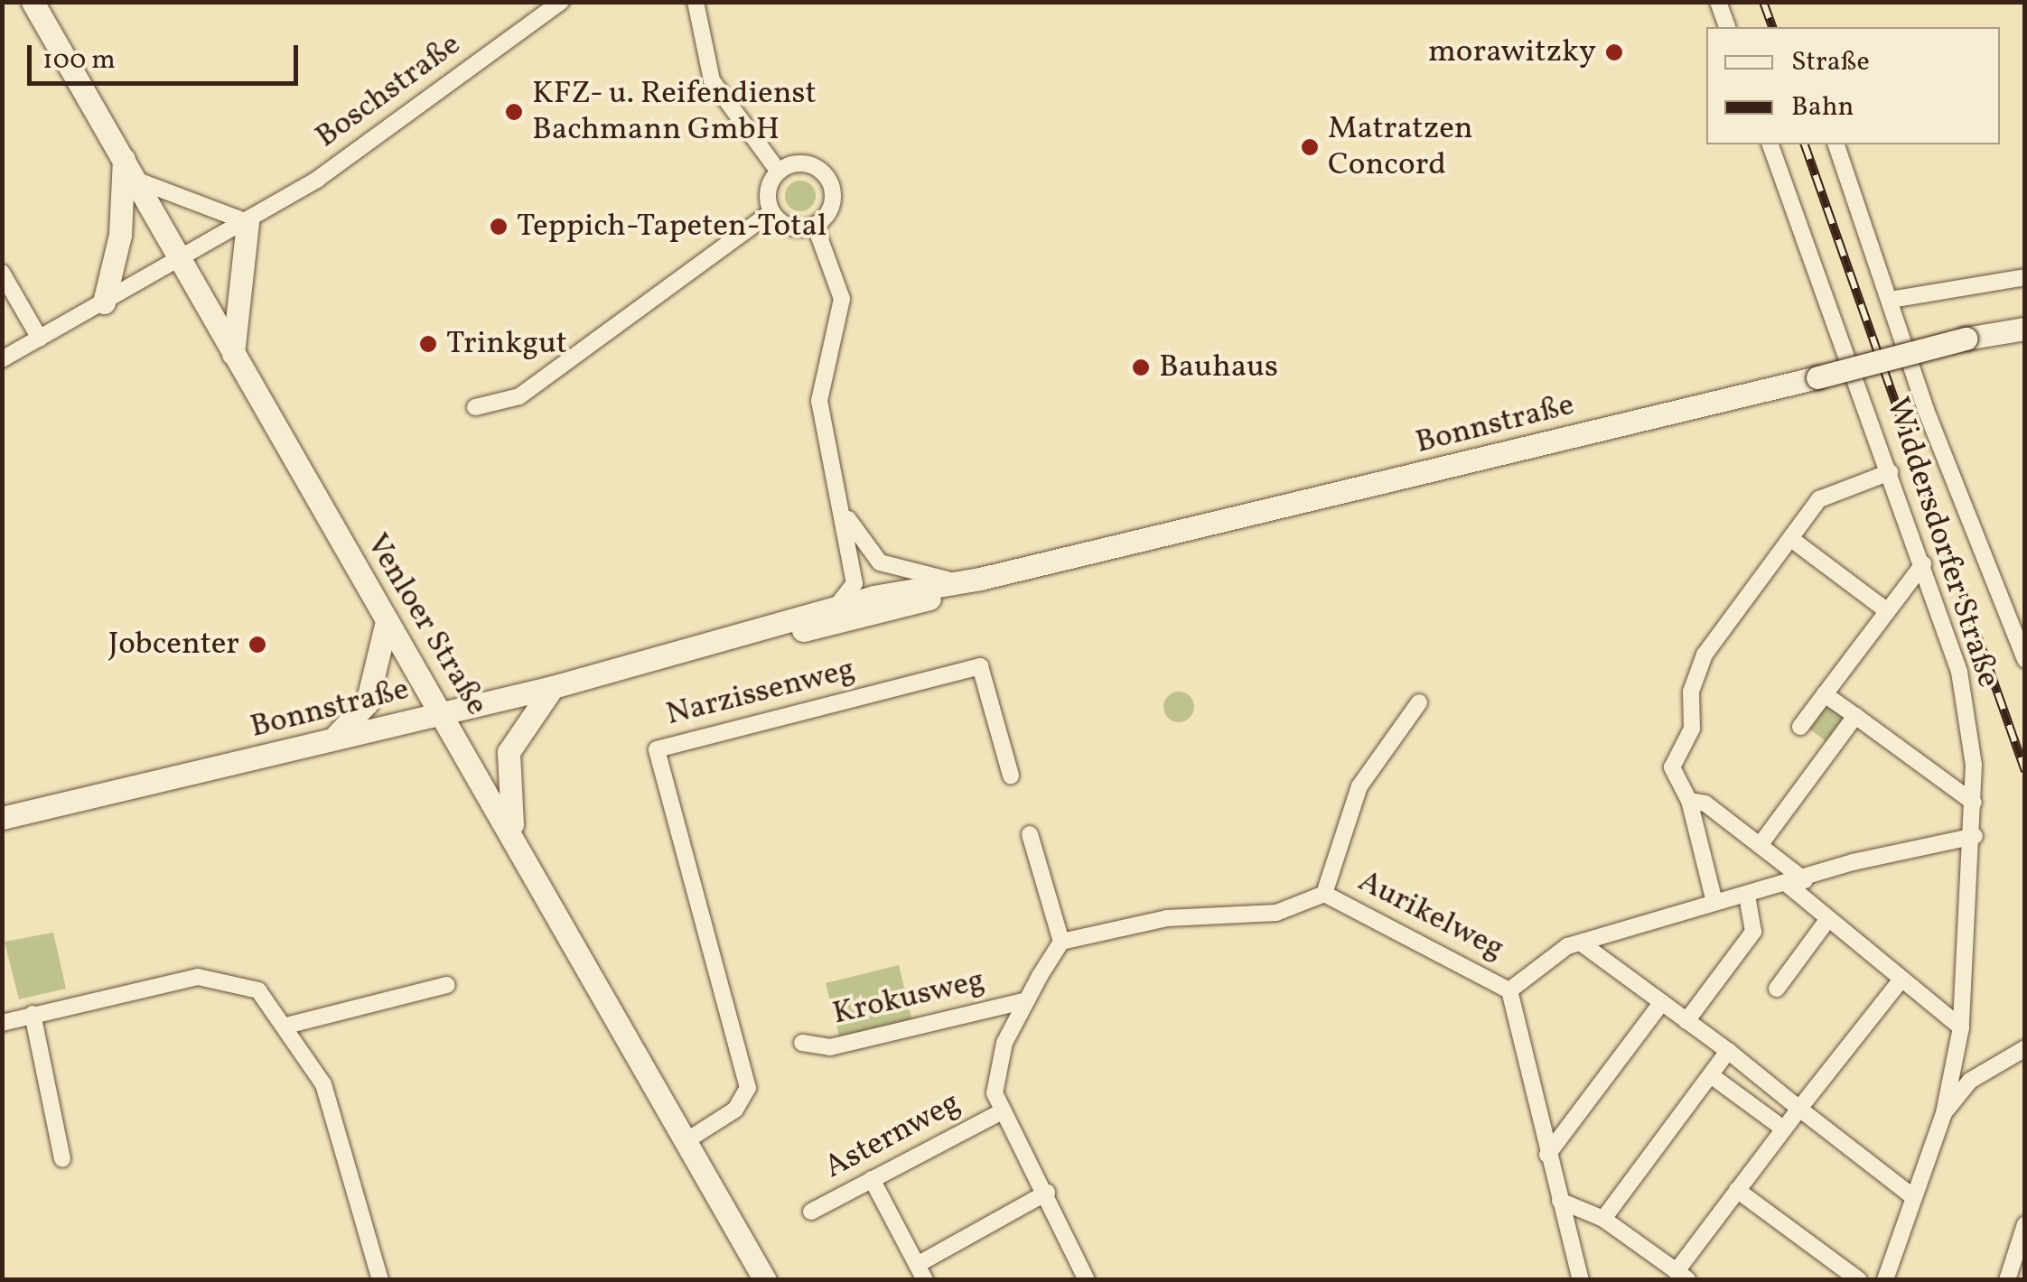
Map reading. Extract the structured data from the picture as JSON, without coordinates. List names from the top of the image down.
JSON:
{
  "streets": {
    "main road": ["Bonnstraße", "Venloer Straße"],
    "street": [
      "Boschstraße",
      "Widdersdorfer Straße",
      "Narzissenweg",
      "Aurikelweg",
      "Krokusweg",
      "Asternweg"
    ]
  },
  "crossings": [
    ["Boschstraße", "Venloer Straße"],
    ["Bonnstraße", "Venloer Straße"],
    ["Widdersdorfer Straße", "Aurikelweg"],
    ["Venloer Straße", "Narzissenweg"],
    ["Krokusweg", "Asternweg"]
  ],
  "places": [
    "morawitzky",
    "KFZ- u. Reifendienst Bachmann GmbH",
    "Matratzen Concord",
    "Teppich-Tapeten-Total",
    "Trinkgut",
    "Bauhaus",
    "Jobcenter"
  ],
  "legend": ["Straße", "Bahn"],
  "scale_bar": "100 m"
}
